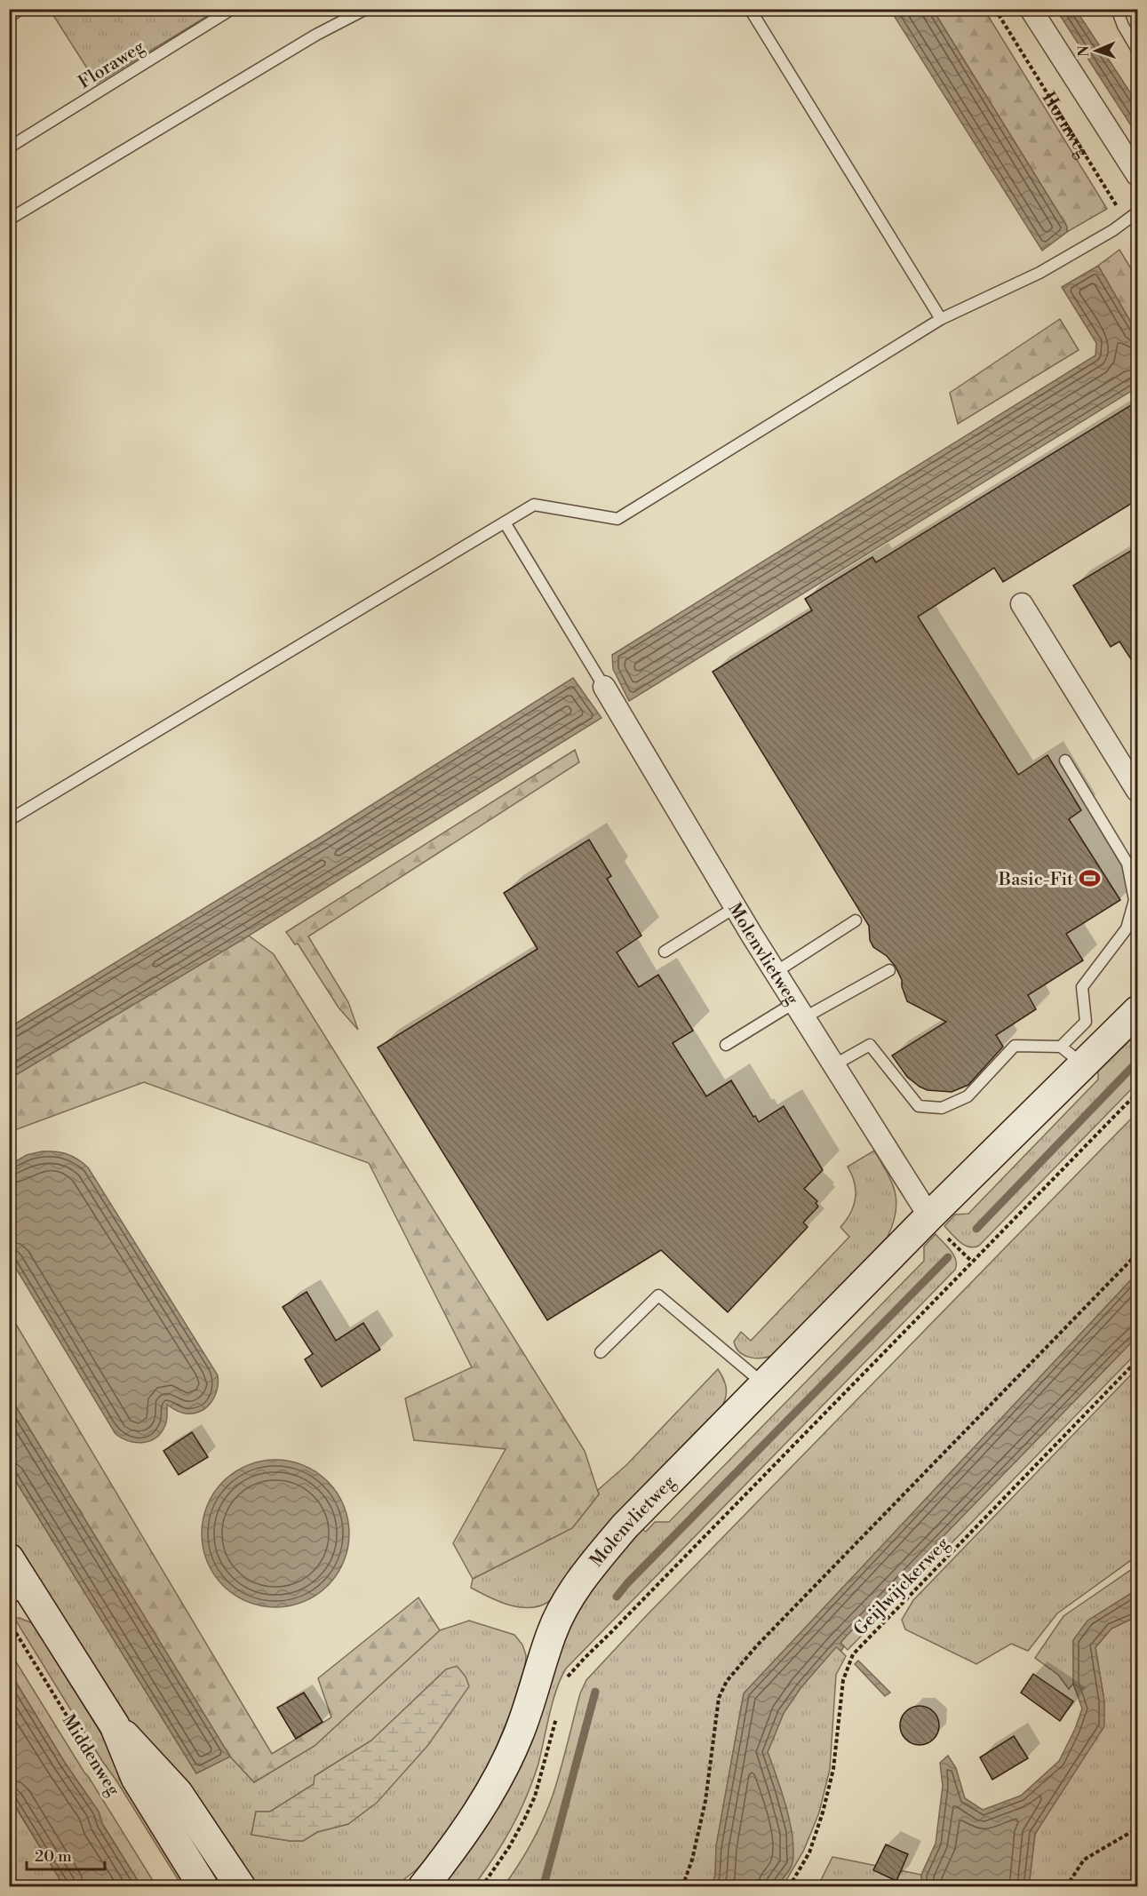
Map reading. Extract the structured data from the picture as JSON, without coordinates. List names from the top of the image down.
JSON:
{
  "streets": {
    "street": ["Hornweg", "Molenvlietweg", "Middenweg"],
    "lane": ["Floraweg"],
    "path": ["Geijlwijckerweg"]
  },
  "places": {
    "sports": ["Basic-Fit"]
  },
  "scale_bar": "20 m",
  "north": "left"
}
